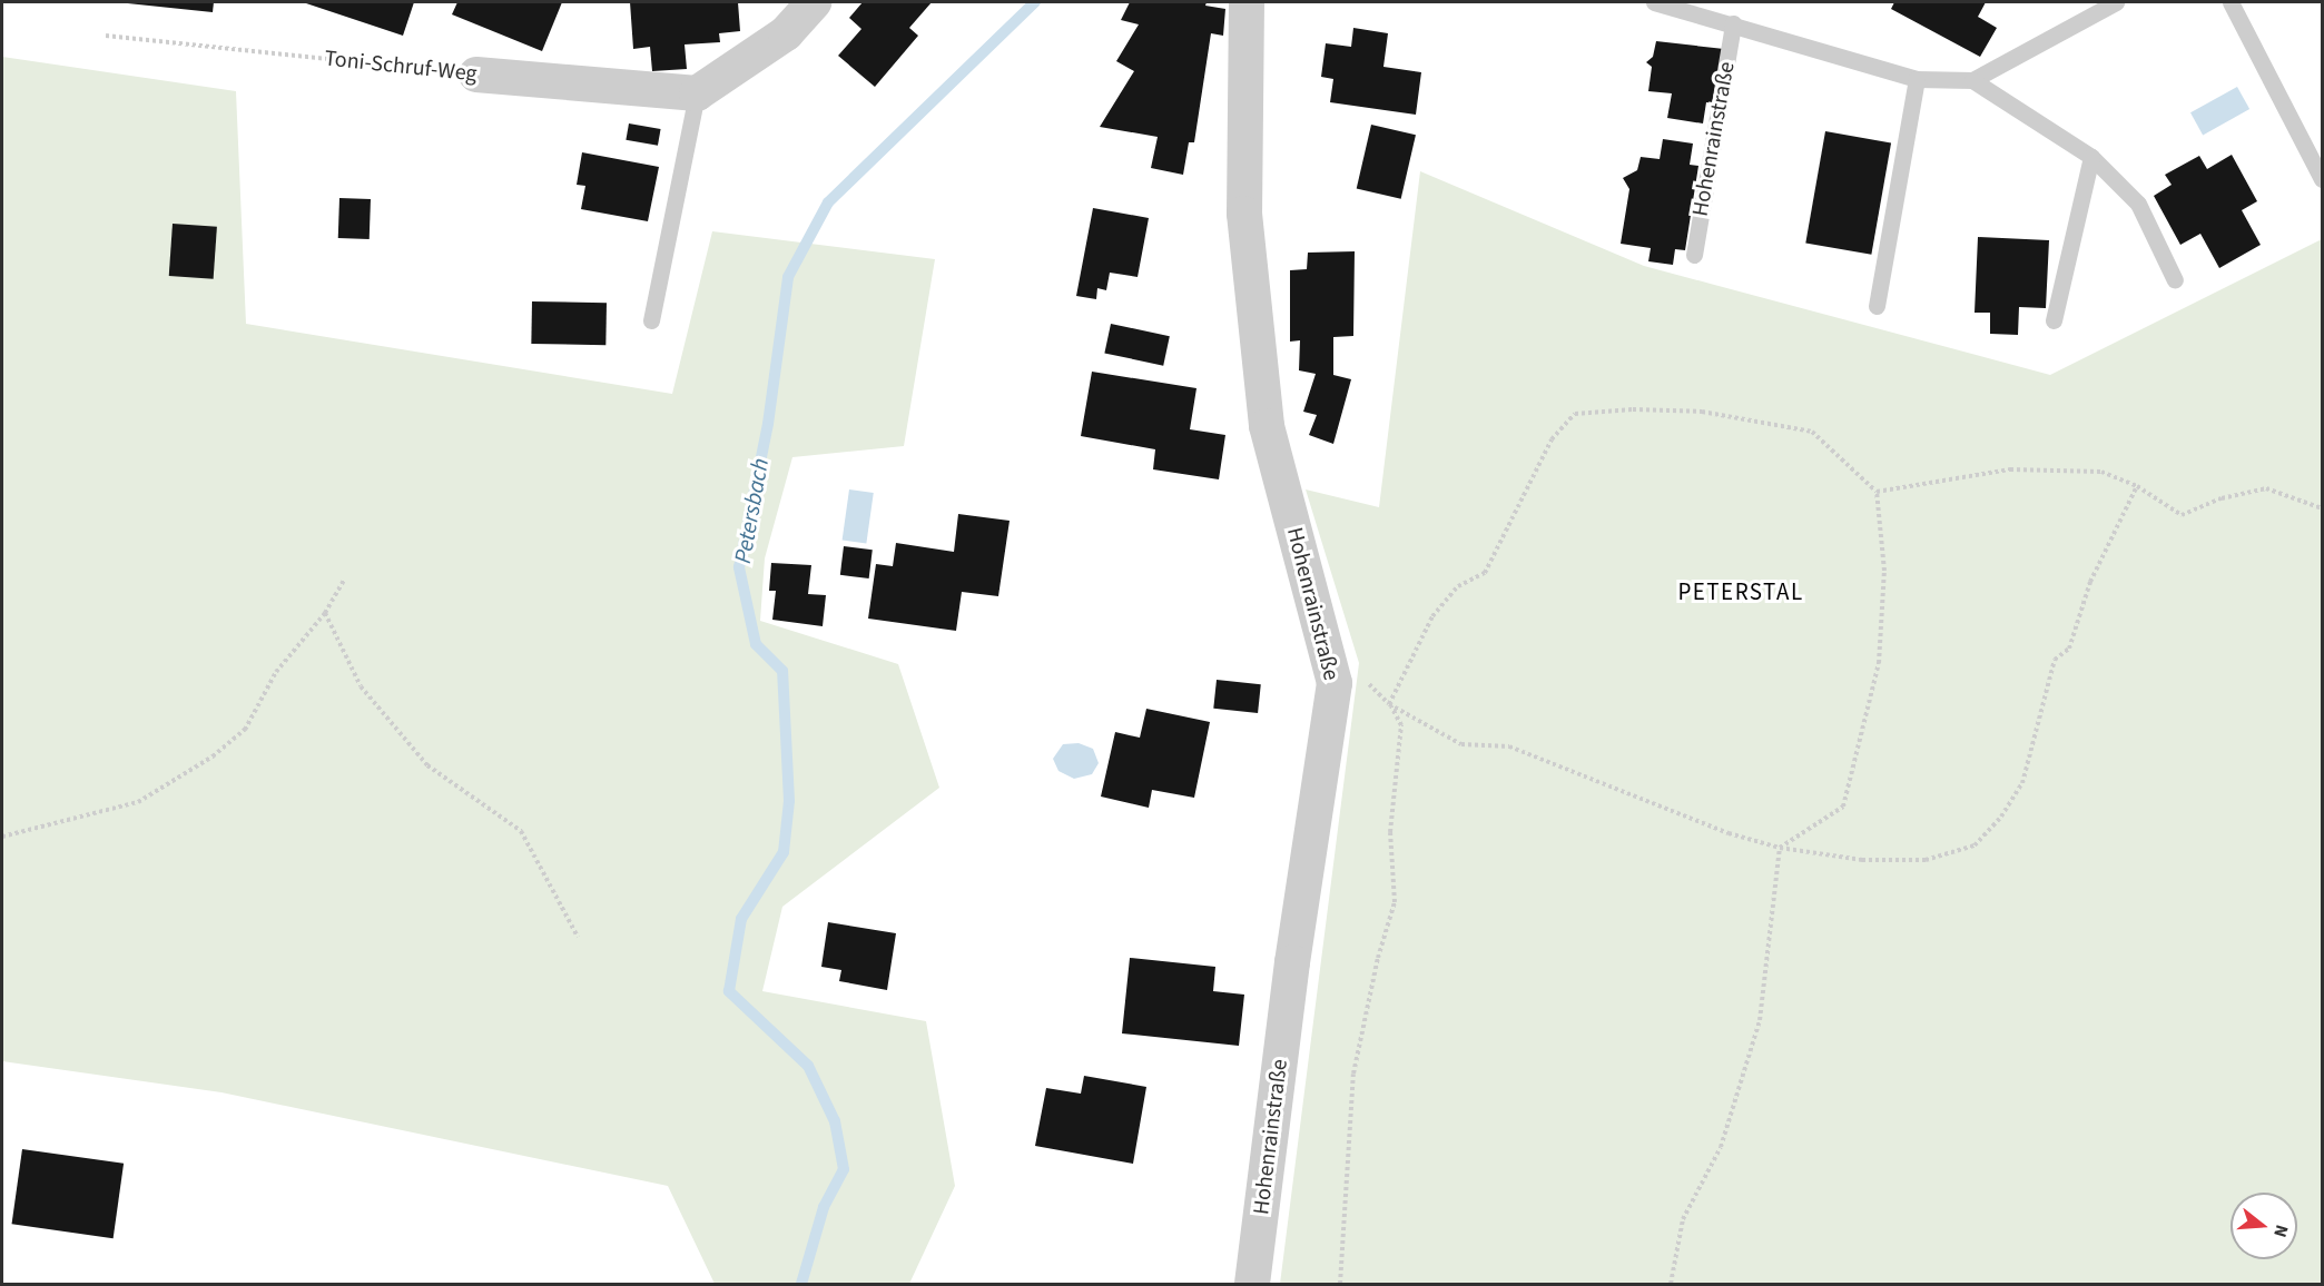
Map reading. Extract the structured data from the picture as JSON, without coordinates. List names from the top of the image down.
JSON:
{
  "streets": {
    "street": ["Toni-Schruf-Weg", "Hohenrainstraße"]
  },
  "districts": ["PETERSTAL"],
  "water": ["Petersbach"],
  "north": "right"
}
